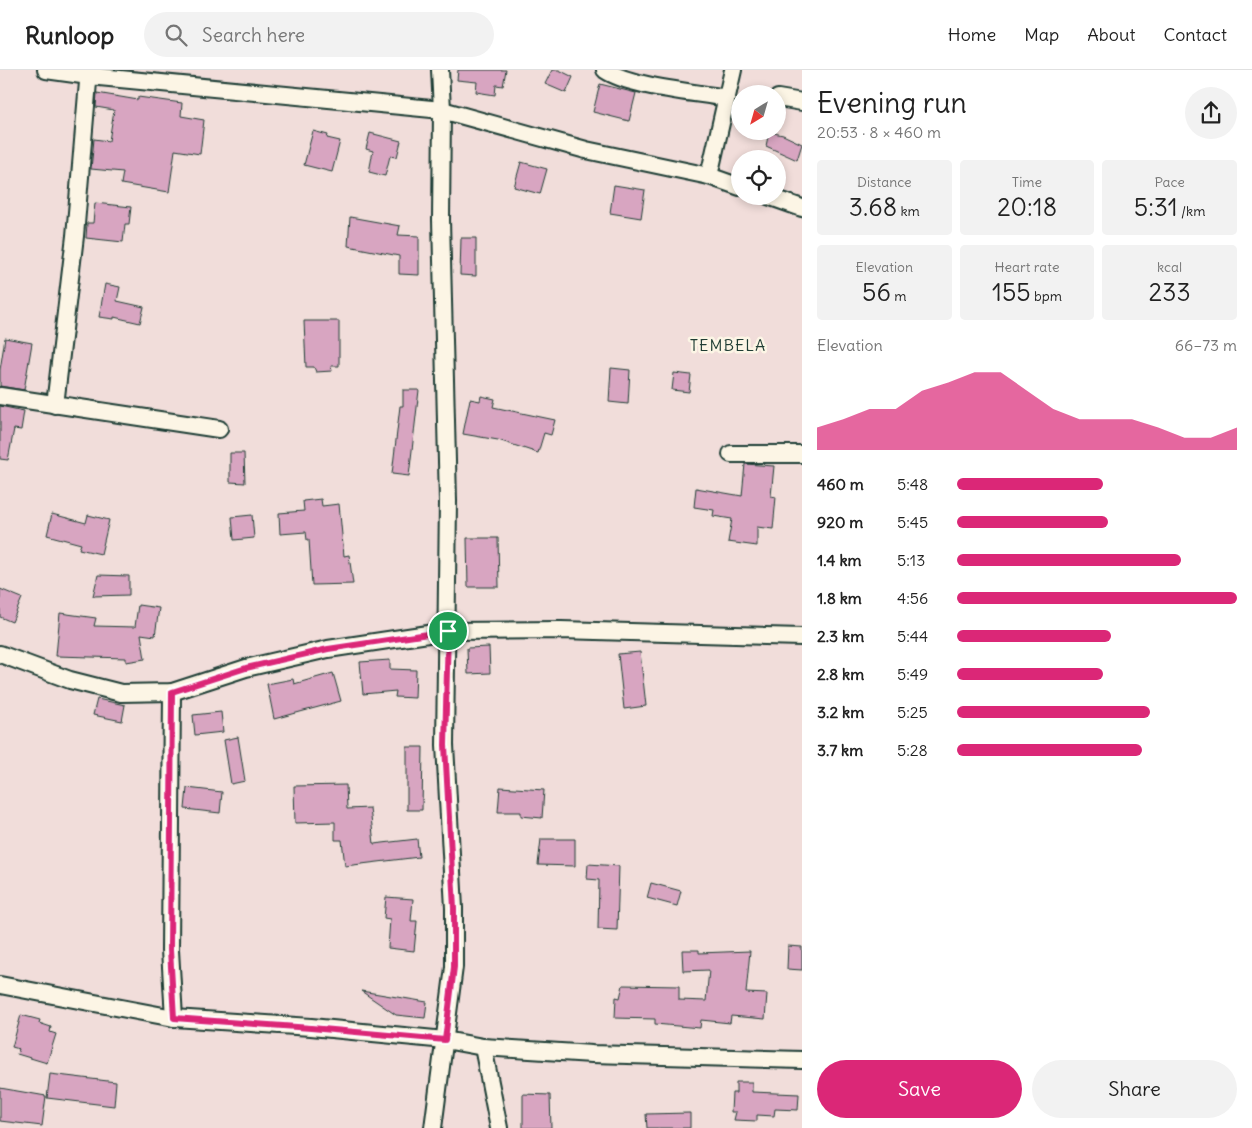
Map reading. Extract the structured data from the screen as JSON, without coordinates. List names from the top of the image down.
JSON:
{
  "districts": ["TEMBELA"],
  "north": "bottom left",
  "page": {
    "header": "Runloop",
    "search": "Search here",
    "nav": [
      "Home",
      "Map",
      "About",
      "Contact"
    ],
    "heading": ["Evening run", "20:53 · 8 × 460 m"],
    "stats": [
      ["Distance", "3.68 km"],
      ["Time", "20:18"],
      ["Pace", "5:31 /km"],
      ["Elevation", "56 m"],
      ["Heart rate", "155 bpm"],
      ["kcal", "233"]
    ],
    "chart": ["Elevation", "66–73 m"],
    "list": [
      {
        "name": "460 m",
        "note": "5:48"
      },
      {
        "name": "920 m",
        "note": "5:45"
      },
      {
        "name": "1.4 km",
        "note": "5:13"
      },
      {
        "name": "1.8 km",
        "note": "4:56"
      },
      {
        "name": "2.3 km",
        "note": "5:44"
      },
      {
        "name": "2.8 km",
        "note": "5:49"
      },
      {
        "name": "3.2 km",
        "note": "5:25"
      },
      {
        "name": "3.7 km",
        "note": "5:28"
      }
    ],
    "buttons": ["Save", "Share"]
  }
}
